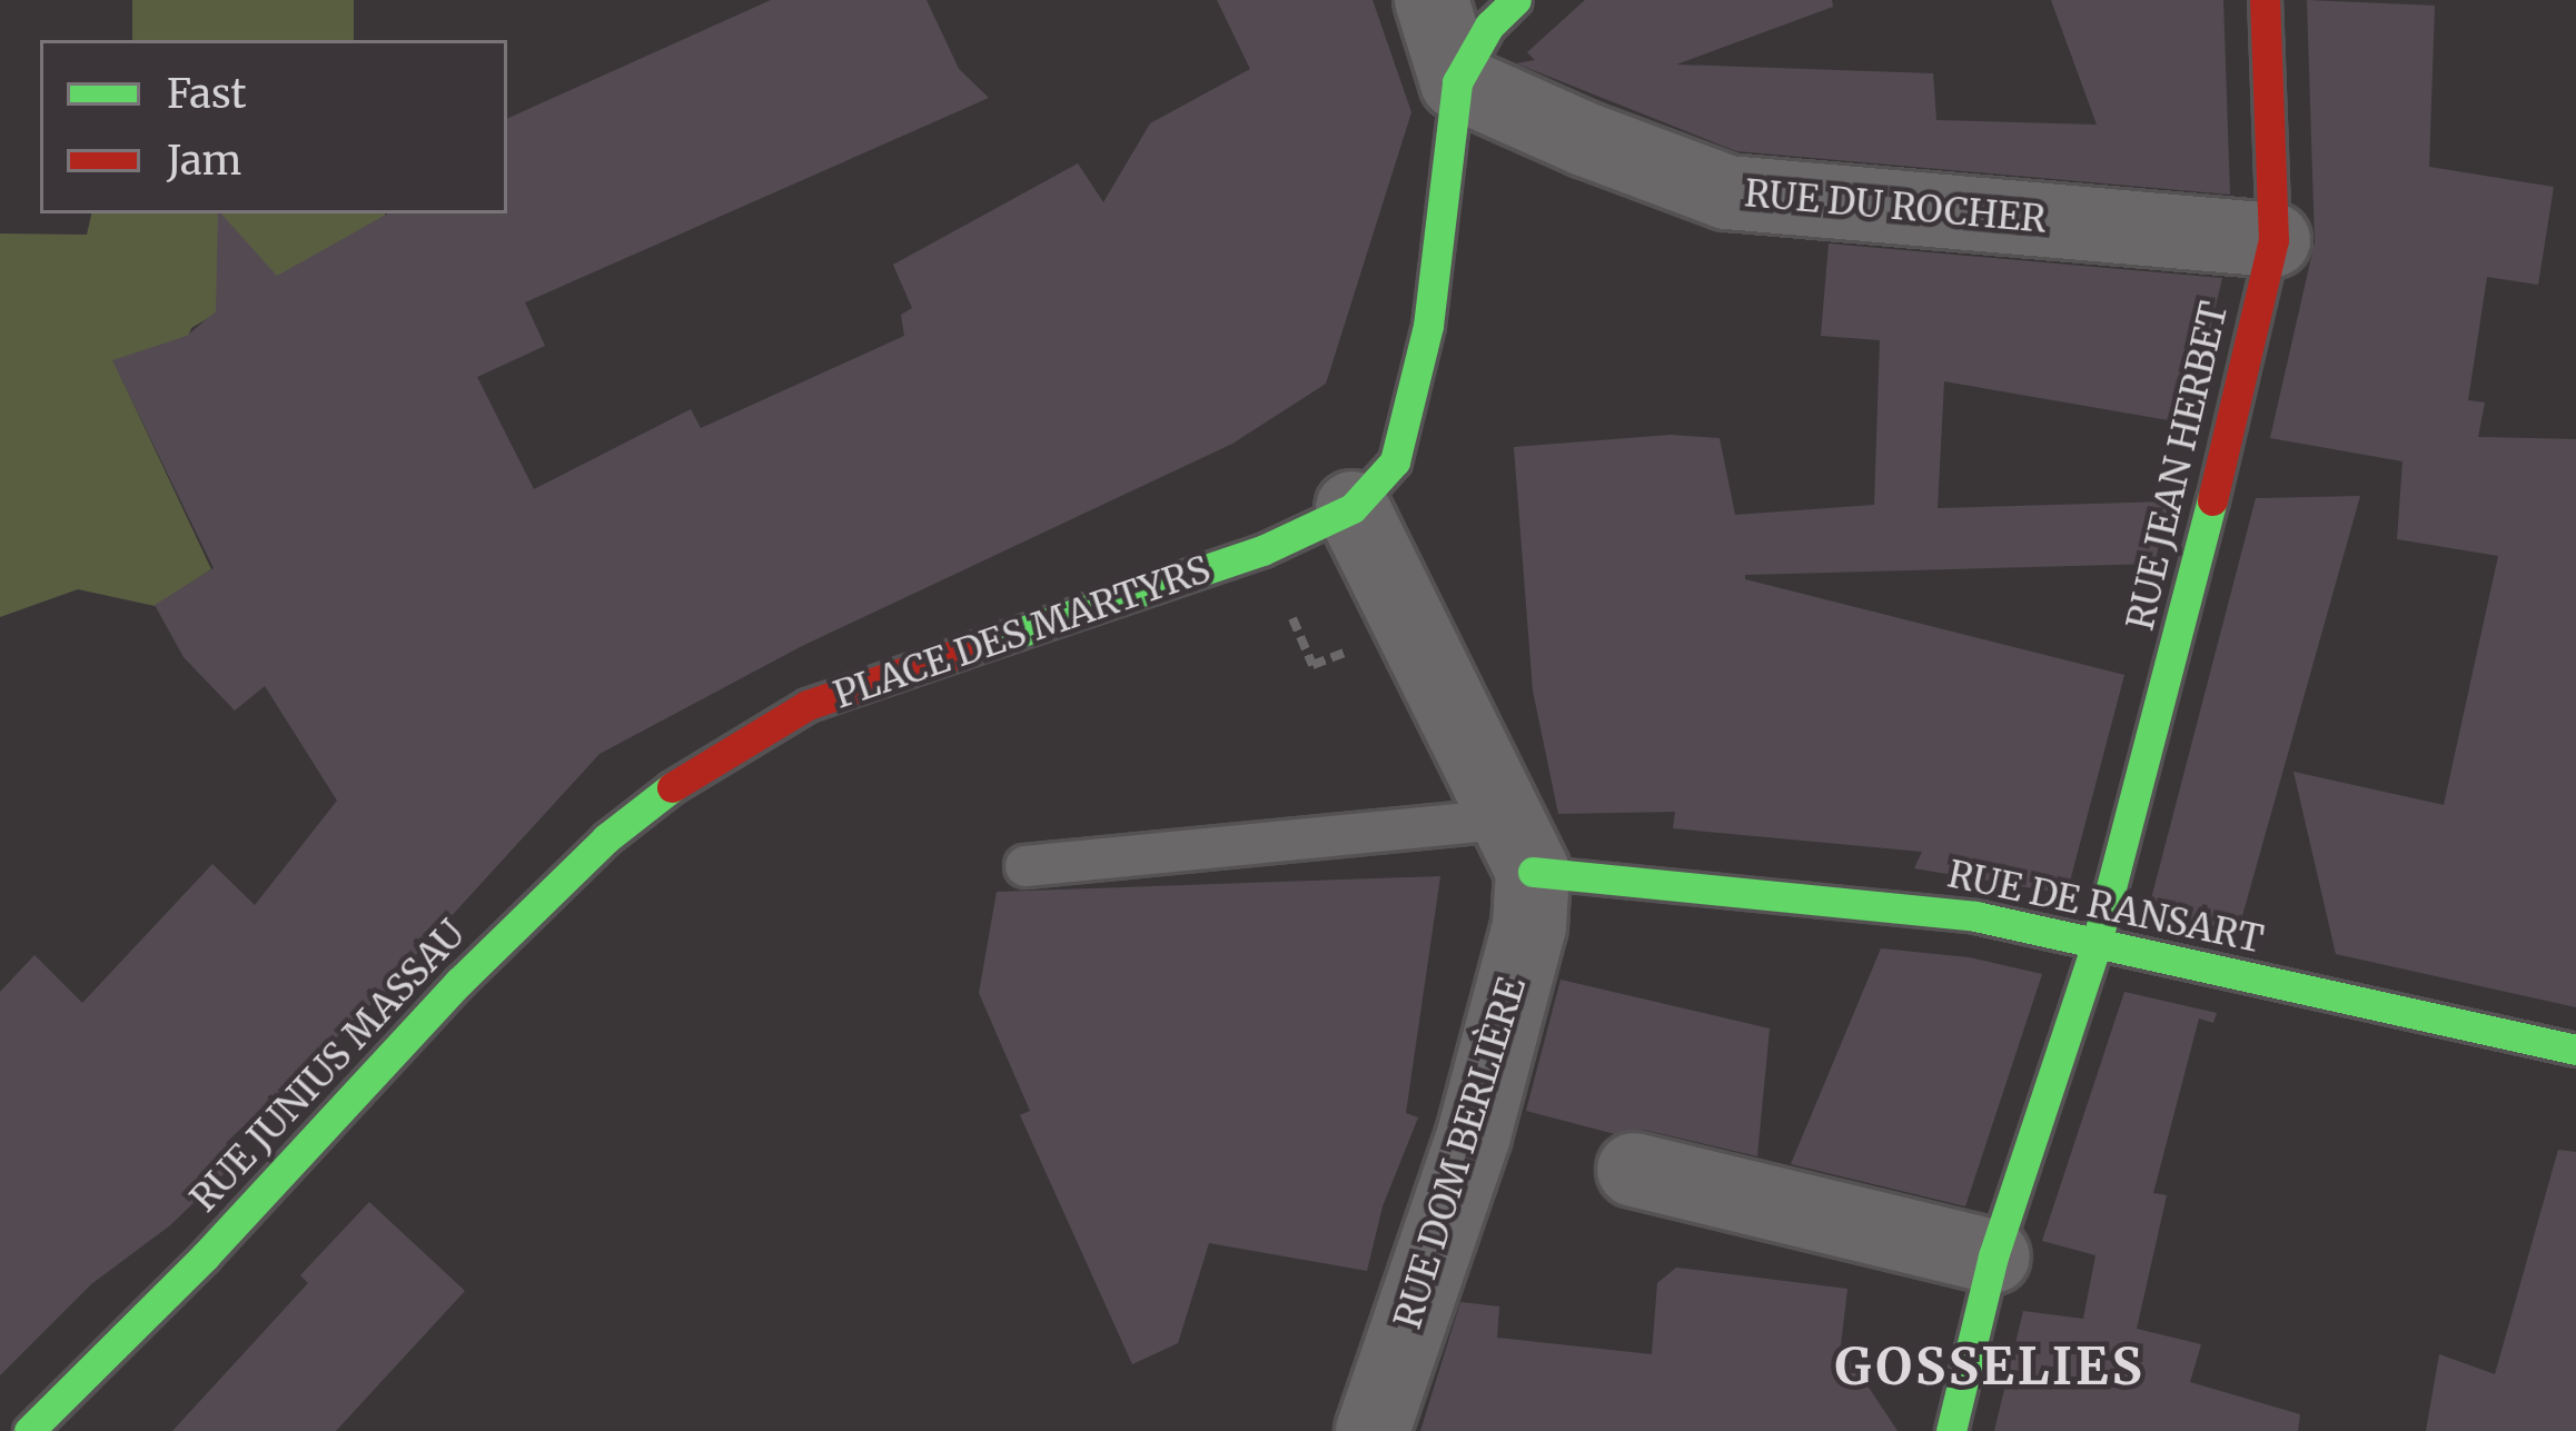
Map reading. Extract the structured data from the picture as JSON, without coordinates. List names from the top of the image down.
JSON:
{
  "streets": {
    "street": [
      "RUE DU ROCHER",
      "RUE JEAN HERBET",
      "PLACE DES MARTYRS",
      "RUE DE RANSART",
      "RUE JUNIUS MASSAU",
      "RUE DOM BERLIÈRE"
    ]
  },
  "crossings": [
    ["RUE DU ROCHER", "RUE JEAN HERBET"],
    ["RUE DU ROCHER", "PLACE DES MARTYRS"],
    ["RUE JEAN HERBET", "RUE DE RANSART"],
    ["PLACE DES MARTYRS", "RUE JUNIUS MASSAU"],
    ["RUE DE RANSART", "RUE DOM BERLIÈRE"]
  ],
  "districts": ["GOSSELIES"],
  "legend": ["Fast", "Jam"]
}
